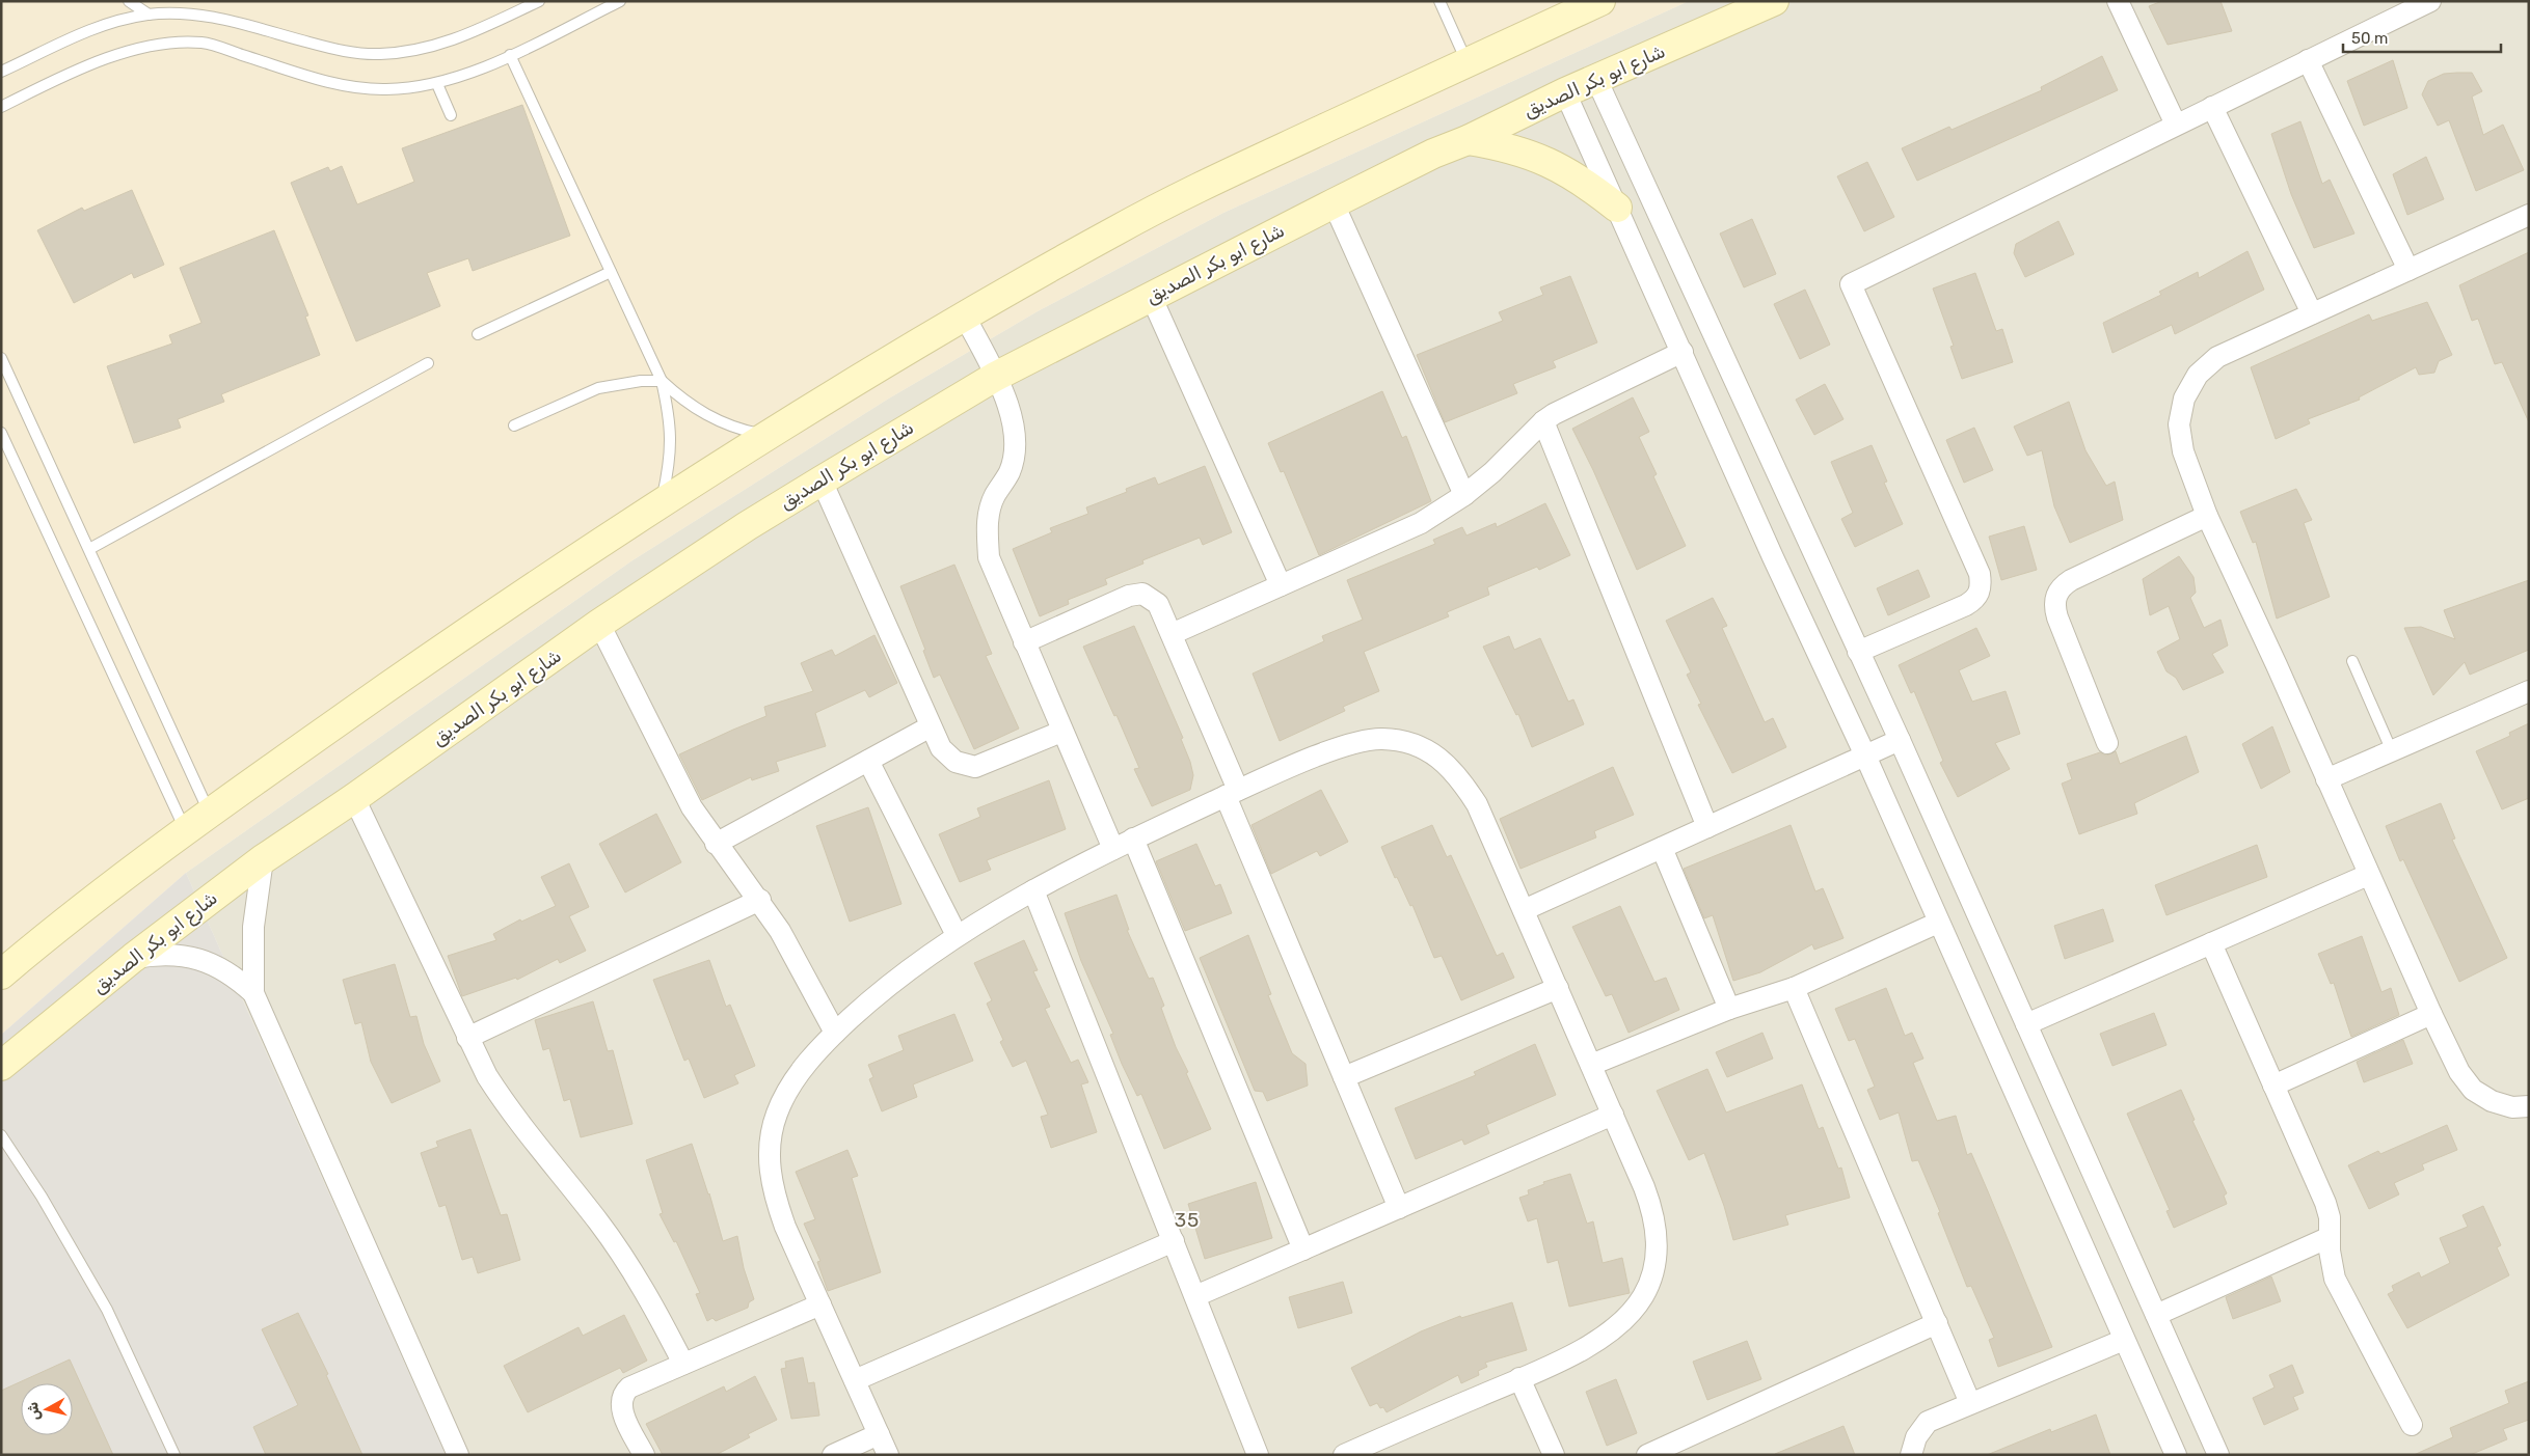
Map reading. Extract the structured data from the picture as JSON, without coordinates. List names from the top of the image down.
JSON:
{
  "streets": {
    "main road": ["شارع ابو بكر الصديق"]
  },
  "districts": ["35"],
  "scale_bar": "50 m",
  "north": "left"
}
